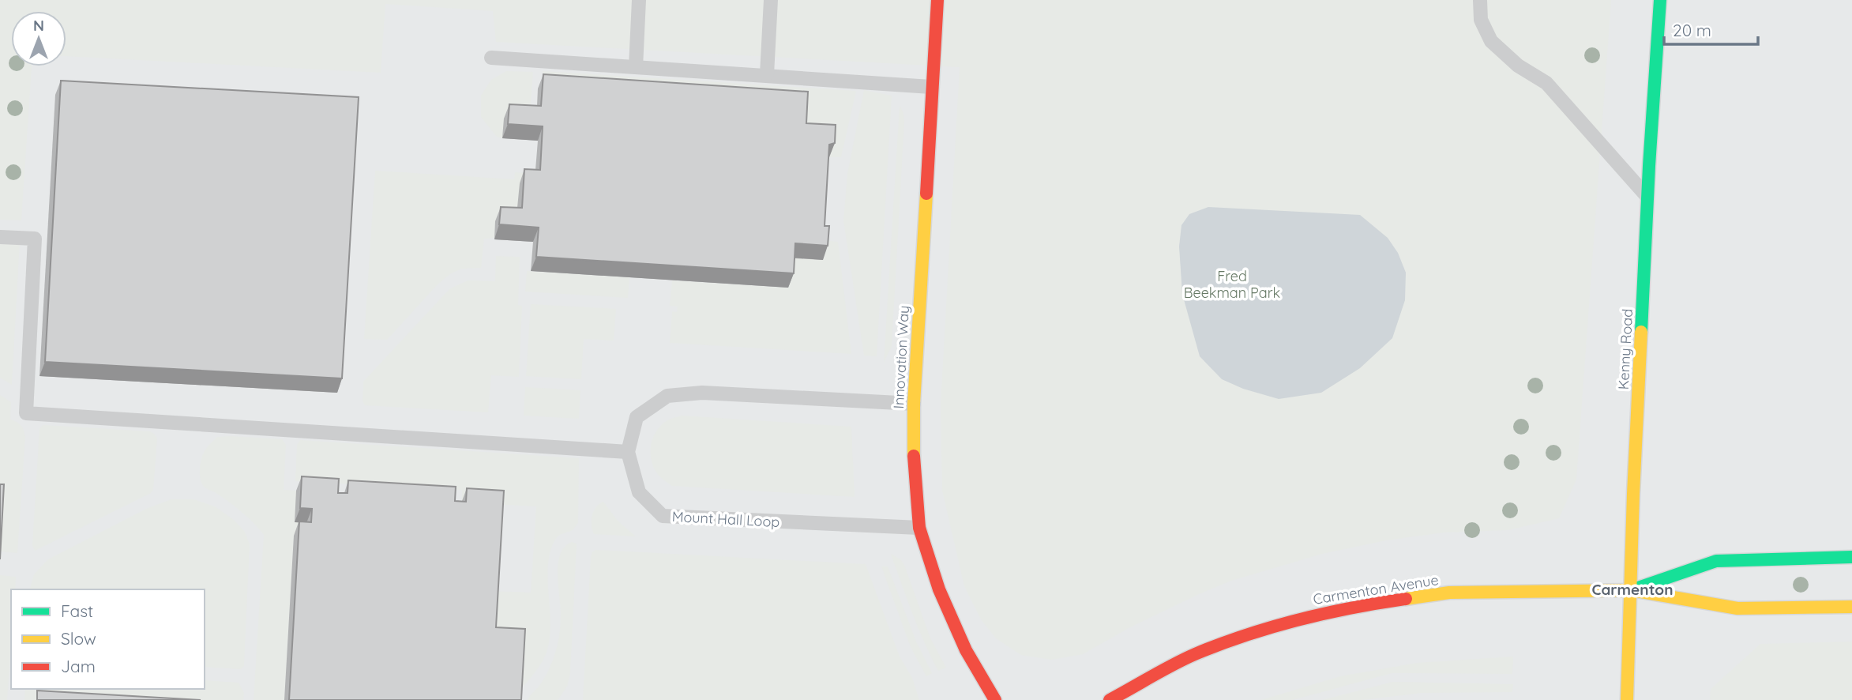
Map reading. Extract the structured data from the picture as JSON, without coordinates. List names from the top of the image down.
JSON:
{
  "streets": {
    "street": ["Kenny Road", "Innovation Way", "Carmenton Avenue"],
    "lane": ["Mount Hall Loop"]
  },
  "crossings": [
    ["Kenny Road", "Carmenton Avenue"],
    ["Innovation Way", "Mount Hall Loop"]
  ],
  "districts": ["Carmenton"],
  "parks": ["Fred Beekman Park"],
  "legend": ["Fast", "Slow", "Jam"],
  "scale_bar": "20 m",
  "north": "top"
}
